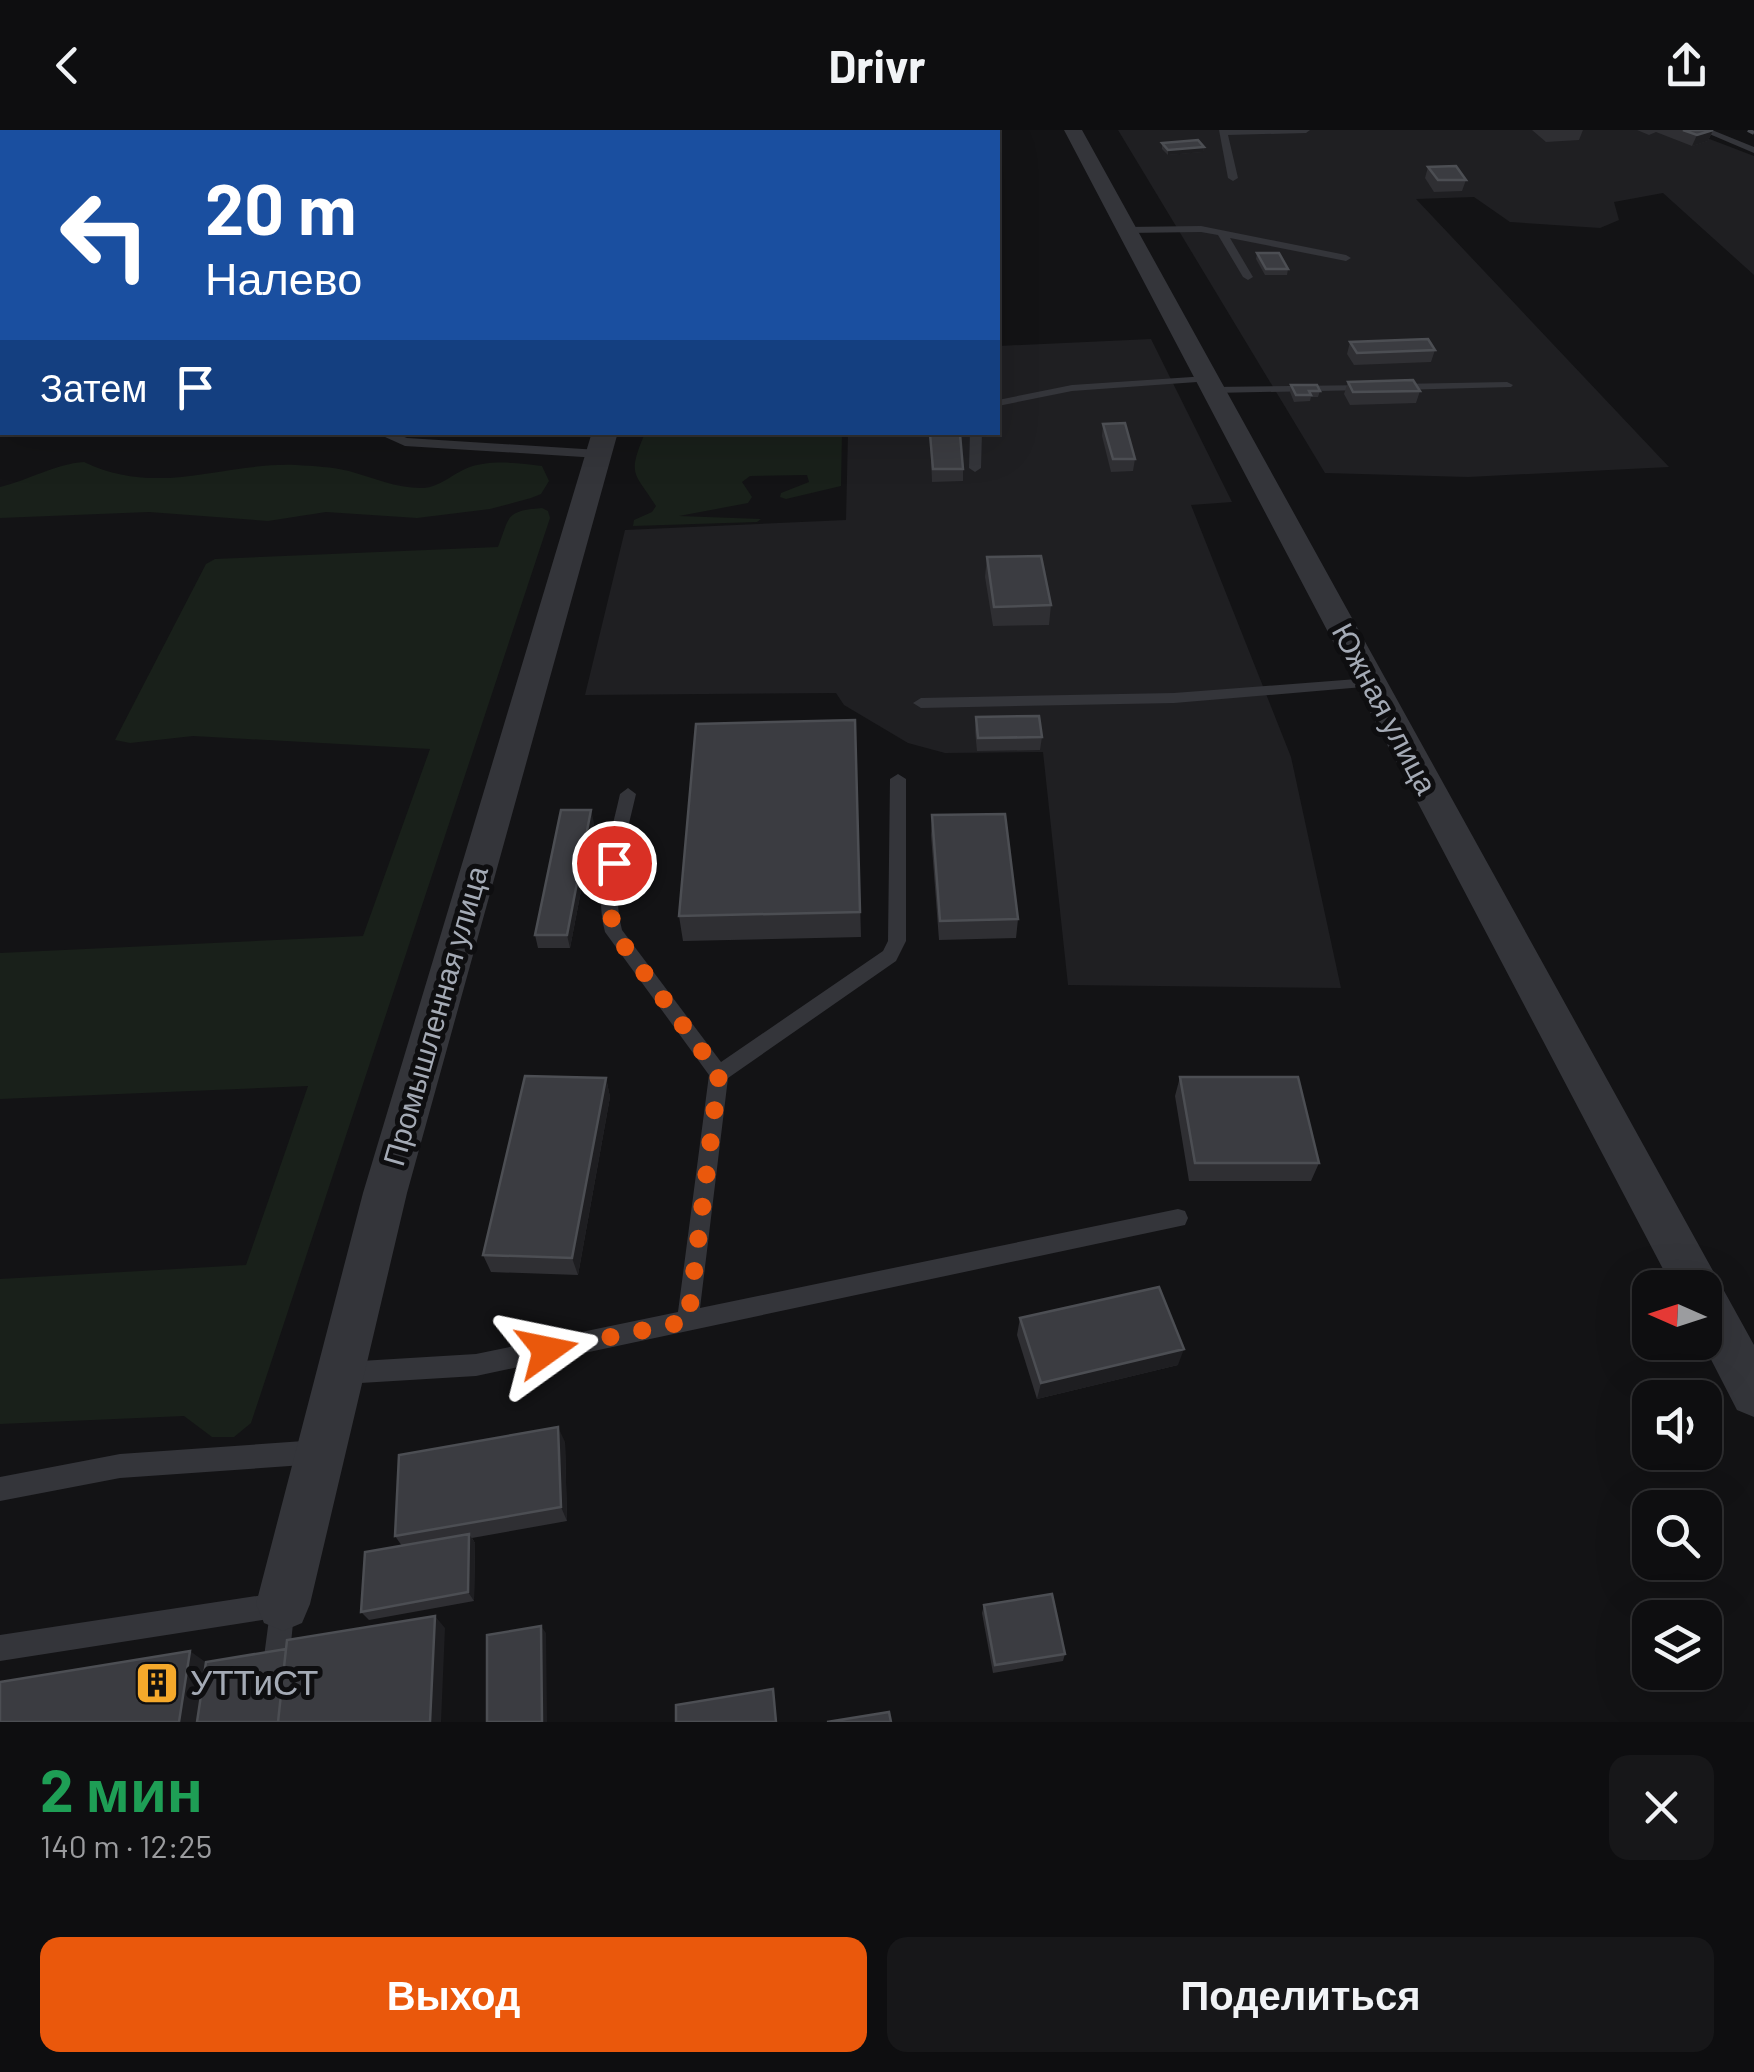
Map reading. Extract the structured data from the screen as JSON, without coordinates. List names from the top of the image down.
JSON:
{
  "streets": {
    "street": ["Южная улица", "Промышленная улица"]
  },
  "places": {
    "building": ["УТТиСТ"]
  },
  "north": "left",
  "page": {
    "header": "Drivr",
    "turn": ["20 m", "Налево"],
    "then": "Затем",
    "heading": ["2 мин", "140 m · 12:25"],
    "buttons": ["Выход", "Поделиться"]
  }
}
